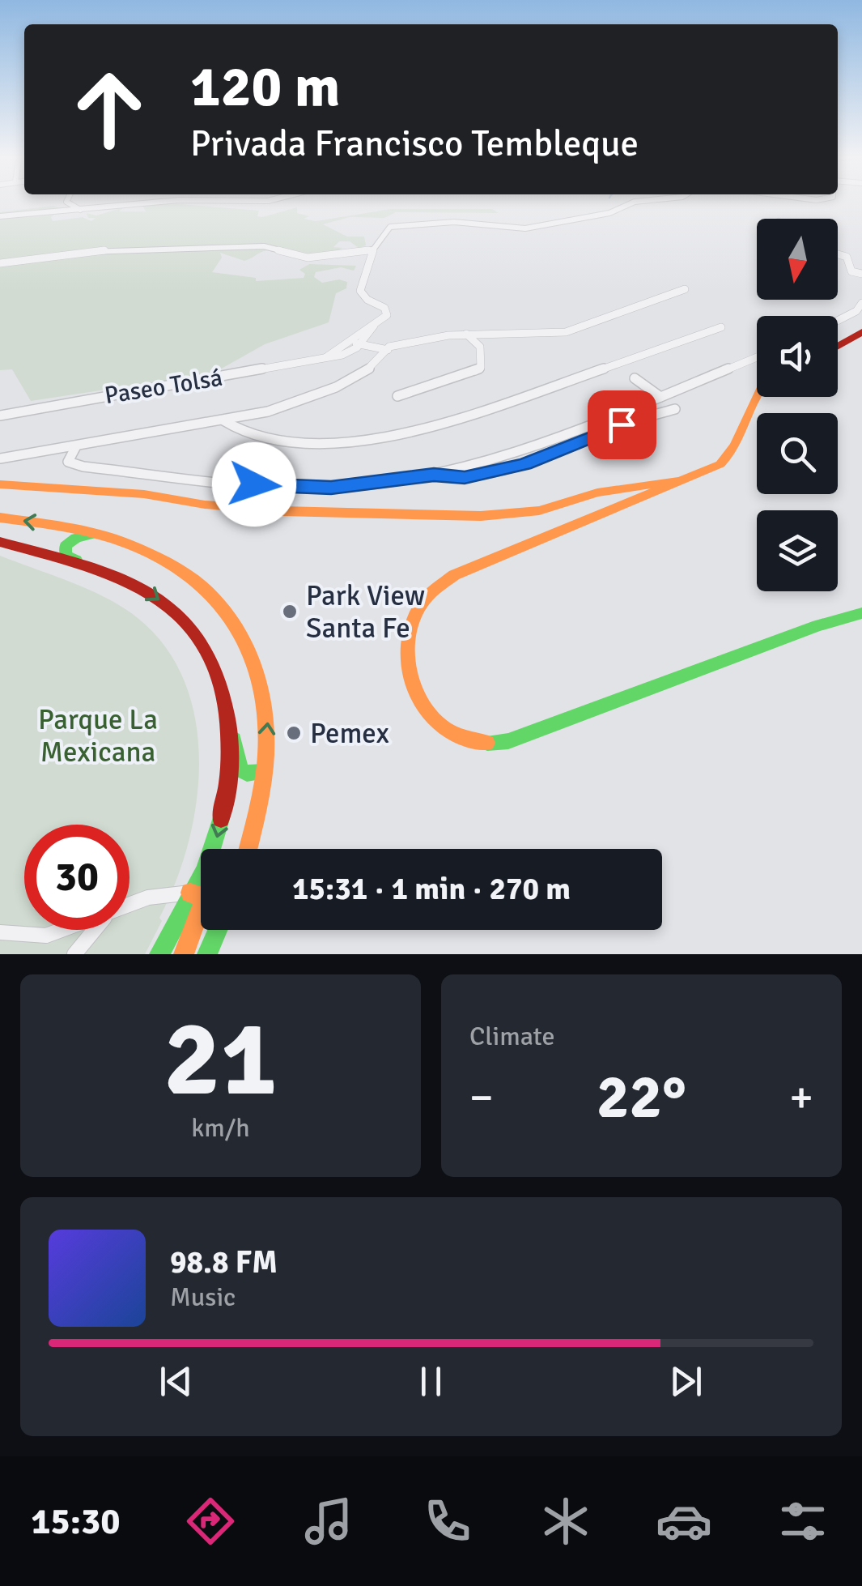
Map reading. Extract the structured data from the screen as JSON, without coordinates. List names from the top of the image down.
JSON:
{
  "streets": {
    "street": ["Paseo Tolsá"]
  },
  "parks": ["Parque La Mexicana"],
  "places": ["Park View Santa Fe", "Pemex"],
  "north": "bottom",
  "page": {
    "turn": ["120 m", "Privada Francisco Tembleque"],
    "limit": "30",
    "trip": "15:31 · 1 min · 270 m",
    "tile": [
      ["21", "km/h"],
      "Climate"
    ],
    "heat": ["−", "22°", "+"],
    "song": ["98.8 FM", "Music"],
    "tabs": "15:30"
  }
}
